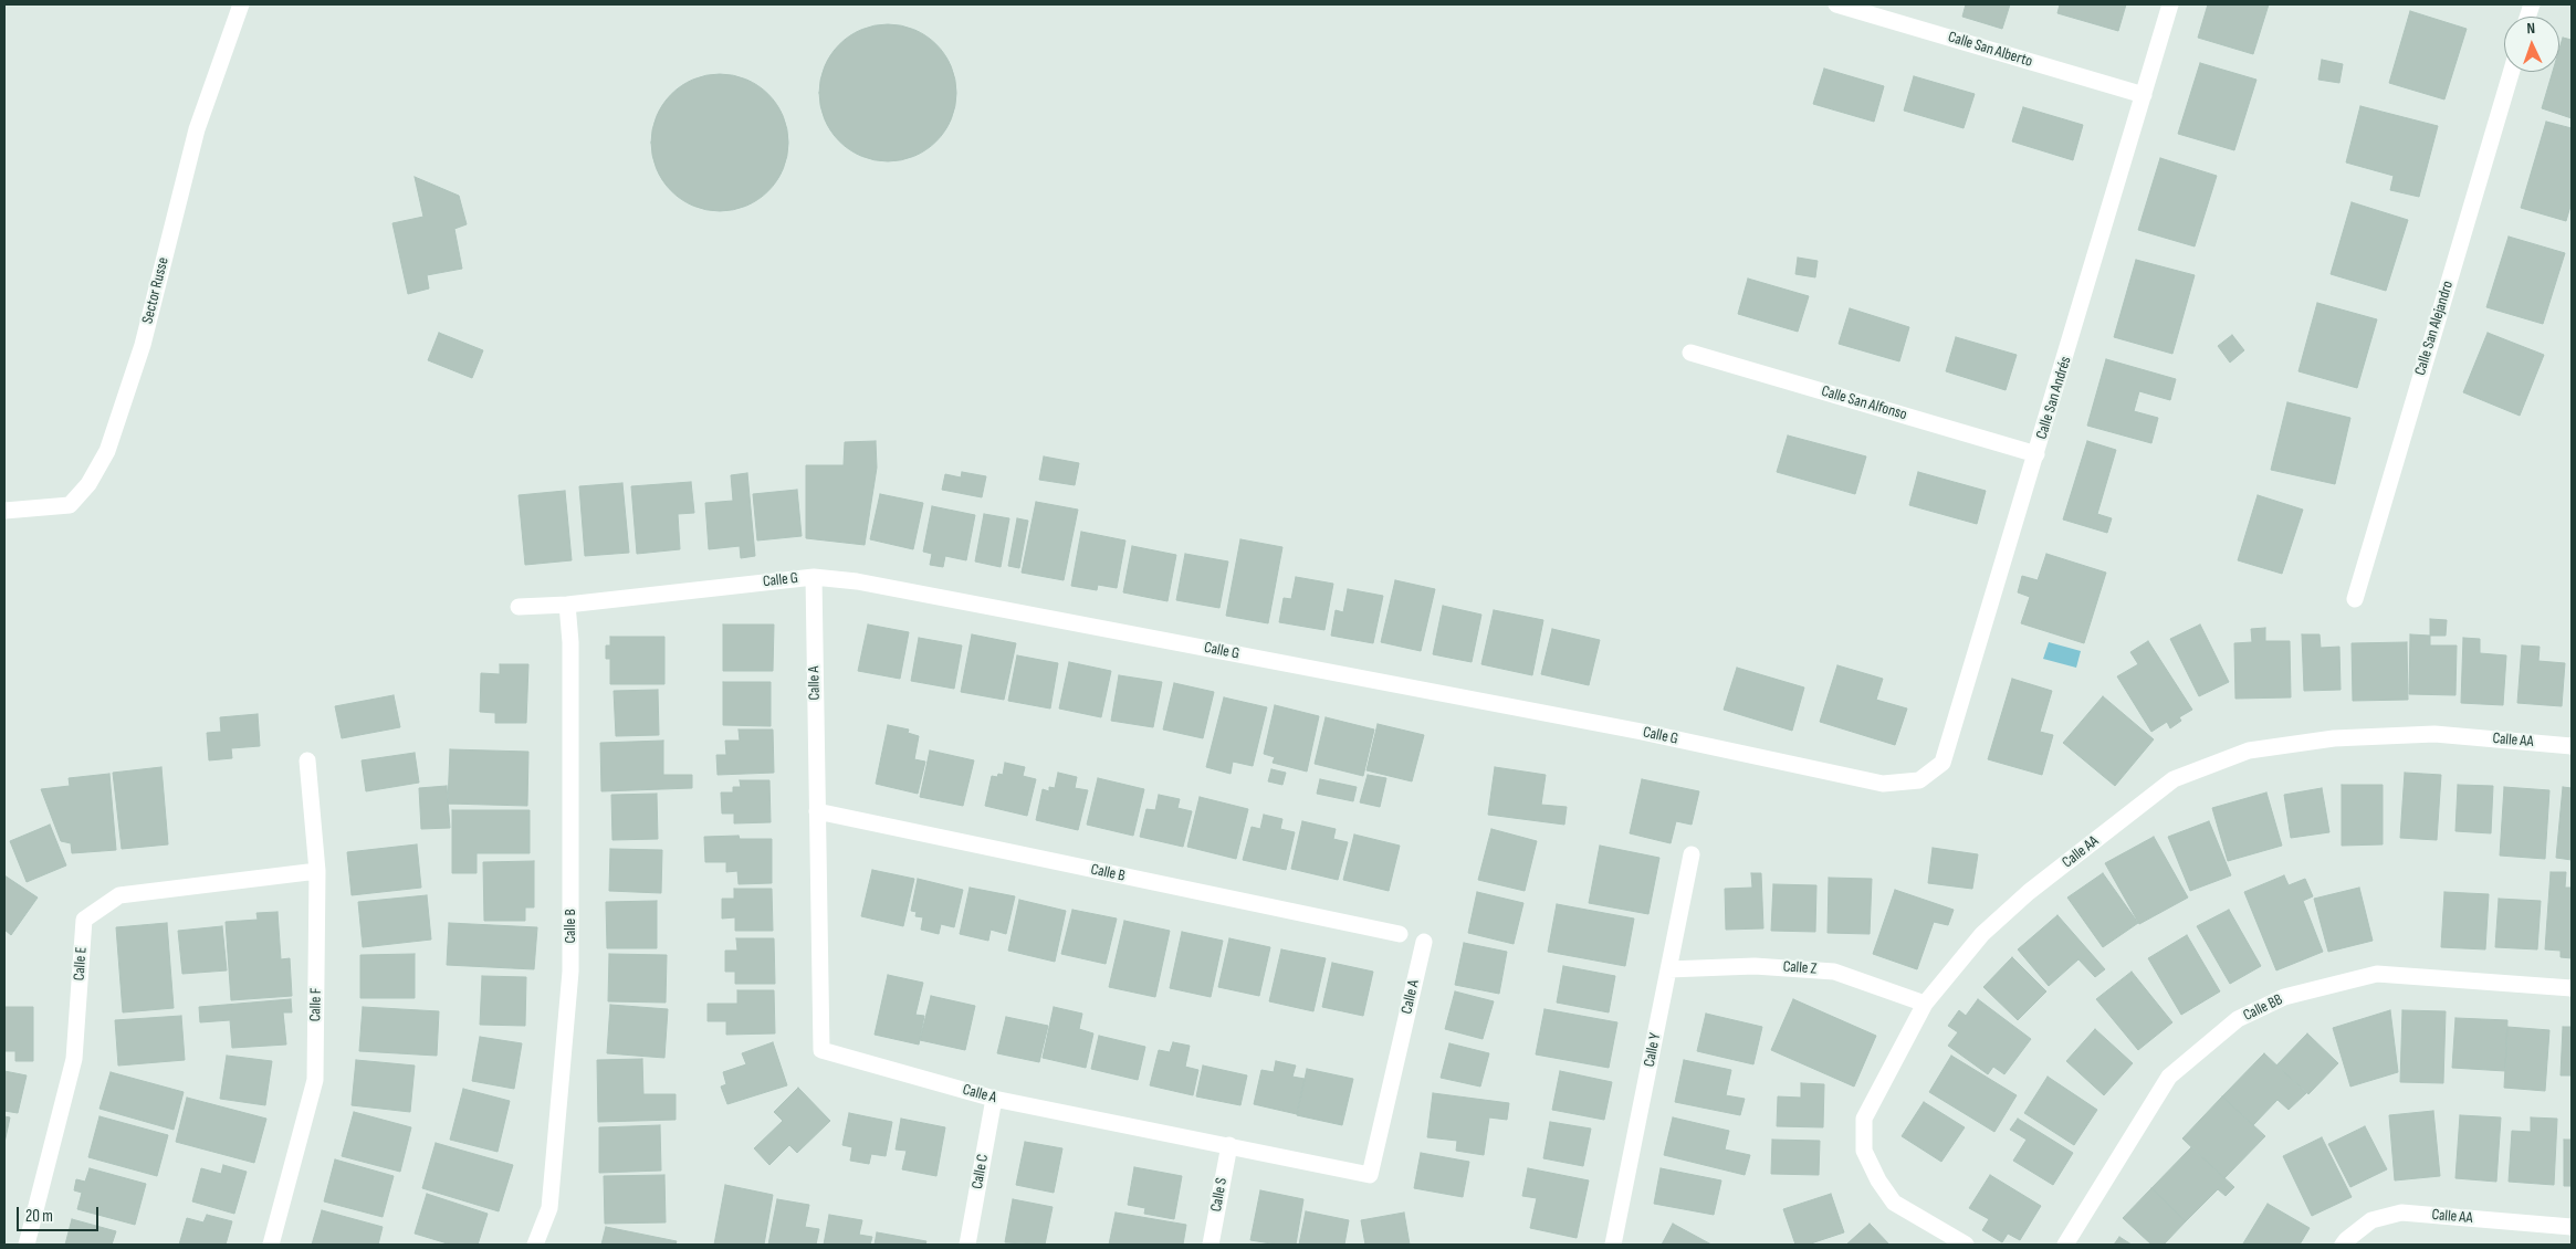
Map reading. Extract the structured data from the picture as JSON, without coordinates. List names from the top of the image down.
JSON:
{
  "streets": {
    "street": [
      "Calle San Alberto",
      "Sector Russe",
      "Calle San Alejandro",
      "Calle San Andrés",
      "Calle San Alfonso",
      "Calle G",
      "Calle A",
      "Calle AA",
      "Calle B",
      "Calle E",
      "Calle Z",
      "Calle F",
      "Calle BB",
      "Calle Y",
      "Calle C",
      "Calle S"
    ]
  },
  "crossings": [
    ["Calle San Alberto", "Calle San Andrés"],
    ["Calle San Andrés", "Calle San Alfonso"],
    ["Calle San Andrés", "Calle G"],
    ["Calle G", "Calle A"],
    ["Calle G", "Calle B"],
    ["Calle A", "Calle B"],
    ["Calle A", "Calle C"],
    ["Calle A", "Calle S"],
    ["Calle AA", "Calle Z"],
    ["Calle E", "Calle F"],
    ["Calle Z", "Calle Y"]
  ],
  "scale_bar": "20 m",
  "north": "top"
}
